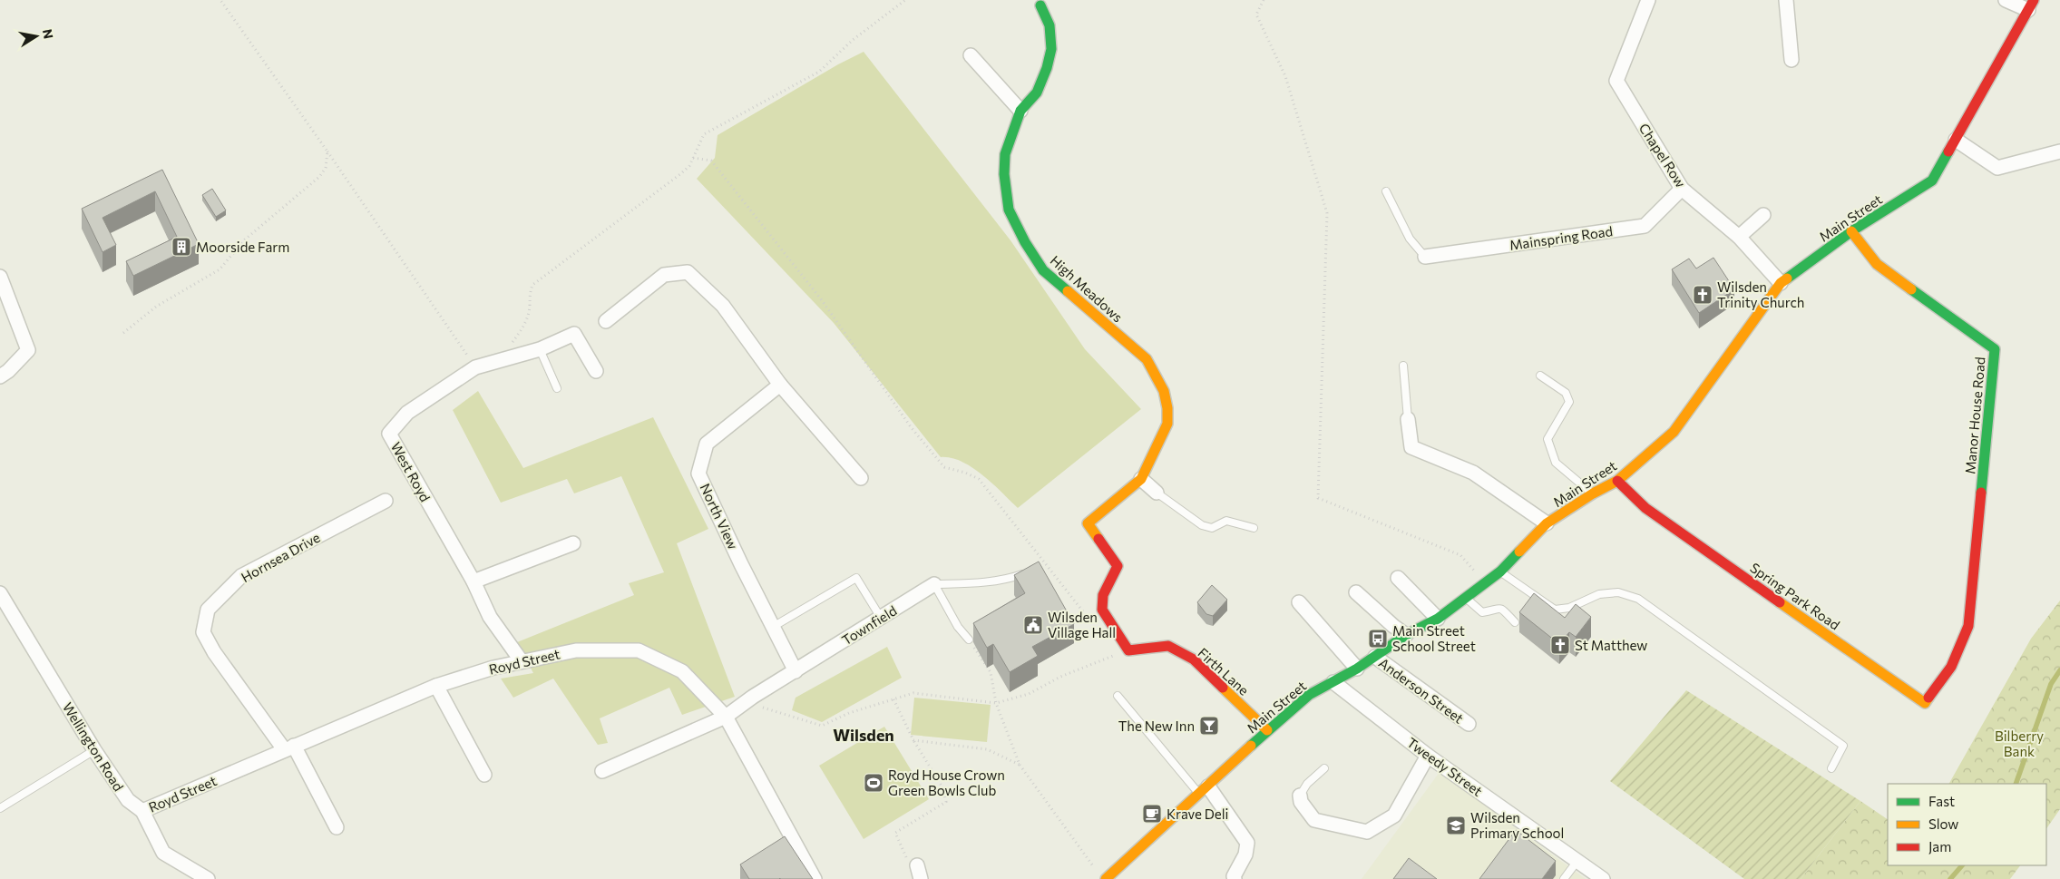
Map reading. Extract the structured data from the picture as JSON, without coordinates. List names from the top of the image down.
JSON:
{
  "streets": {
    "street": [
      "Chapel Row",
      "Main Street",
      "Mainspring Road",
      "High Meadows",
      "Manor House Road",
      "West Royd",
      "North View",
      "Hornsea Drive",
      "Spring Park Road",
      "Townfield",
      "Royd Street",
      "Firth Lane",
      "Anderson Street",
      "Wellington Road",
      "Tweedy Street"
    ]
  },
  "crossings": [
    ["Chapel Row", "Main Street"],
    ["Chapel Row", "Mainspring Road"],
    ["Main Street", "Manor House Road"],
    ["Main Street", "Spring Park Road"],
    ["Main Street", "Firth Lane"],
    ["Main Street", "Anderson Street"],
    ["Main Street", "Tweedy Street"],
    ["Manor House Road", "Spring Park Road"],
    ["West Royd", "Royd Street"],
    ["North View", "Townfield"],
    ["Hornsea Drive", "Royd Street"],
    ["Townfield", "Royd Street"],
    ["Royd Street", "Wellington Road"]
  ],
  "districts": ["Wilsden"],
  "parks": ["Bilberry Bank"],
  "places": {
    "building": ["Moorside Farm"],
    "church": ["Wilsden Trinity Church", "St Matthew"],
    "public building": ["Wilsden Village Hall"],
    "bus stop": ["Main Street School Street"],
    "bar": ["The New Inn"],
    "sports": ["Royd House Crown Green Bowls Club"],
    "cafe": ["Krave Deli"],
    "school or university": ["Wilsden Primary School"]
  },
  "legend": ["Fast", "Slow", "Jam"],
  "north": "right"
}
